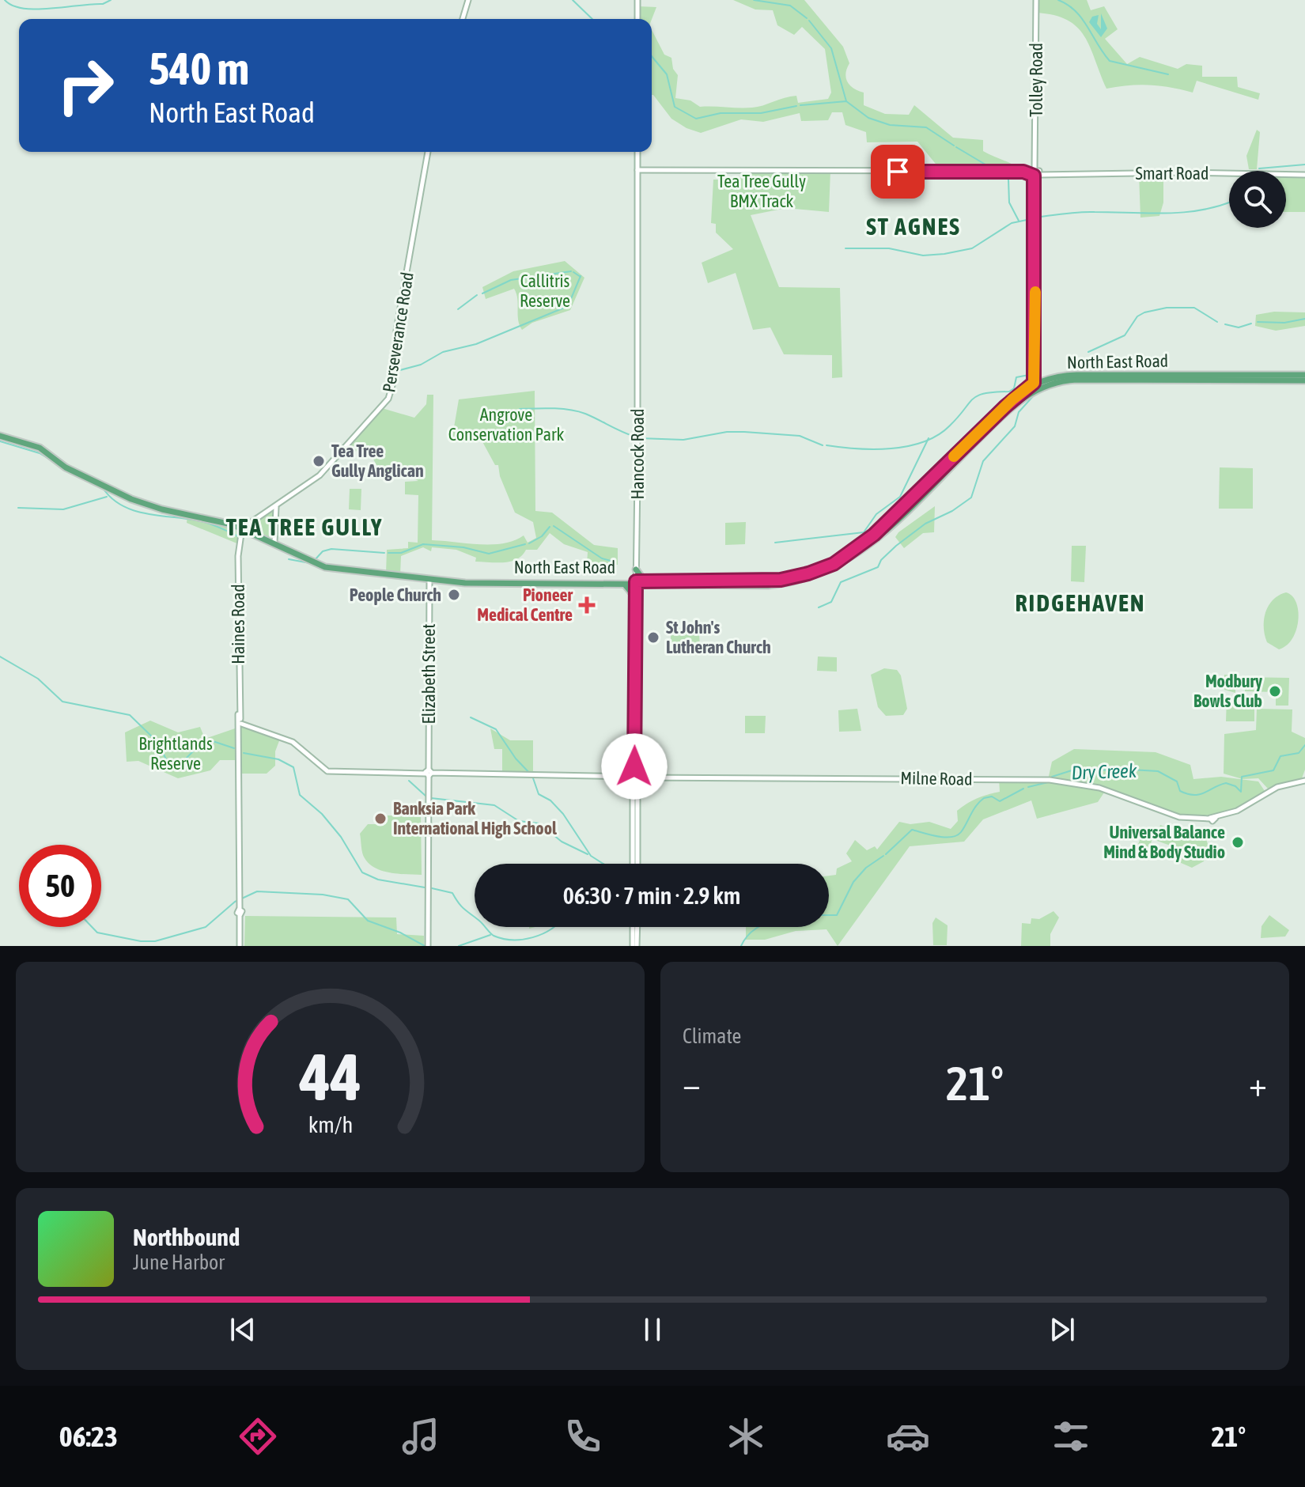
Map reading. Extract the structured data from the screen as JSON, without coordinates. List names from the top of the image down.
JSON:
{
  "streets": {
    "main road": [
      "Tolley Road",
      "Smart Road",
      "Perseverance Road",
      "North East Road",
      "Hancock Road",
      "Haines Road",
      "Elizabeth Street",
      "Milne Road"
    ]
  },
  "crossings": [
    ["Tolley Road", "Smart Road"],
    ["Tolley Road", "North East Road"],
    ["Smart Road", "Hancock Road"],
    ["North East Road", "Hancock Road"],
    ["North East Road", "Haines Road"],
    ["North East Road", "Elizabeth Street"],
    ["Hancock Road", "Milne Road"],
    ["Haines Road", "Milne Road"],
    ["Elizabeth Street", "Milne Road"]
  ],
  "districts": ["ST AGNES", "TEA TREE GULLY", "RIDGEHAVEN"],
  "water": ["Dry Creek"],
  "parks": [
    "Tea Tree Gully BMX Track",
    "Callitris Reserve",
    "Angrove Conservation Park",
    "Brightlands Reserve"
  ],
  "places": {
    "other": [
      "Tea Tree Gully Anglican",
      "People Church",
      "St John's Lutheran Church",
      "Modbury Bowls Club",
      "Banksia Park International High School",
      "Universal Balance Mind & Body Studio"
    ],
    "health": ["Pioneer Medical Centre"]
  },
  "page": {
    "turn": ["540 m", "North East Road"],
    "limit": "50",
    "trip": "06:30 · 7 min · 2.9 km",
    "tile": "Climate",
    "heat": ["−", "21°", "+"],
    "song": ["Northbound", "June Harbor"],
    "tabs": ["06:23", "21°"],
    "gauge": ["44", "km/h"]
  }
}
